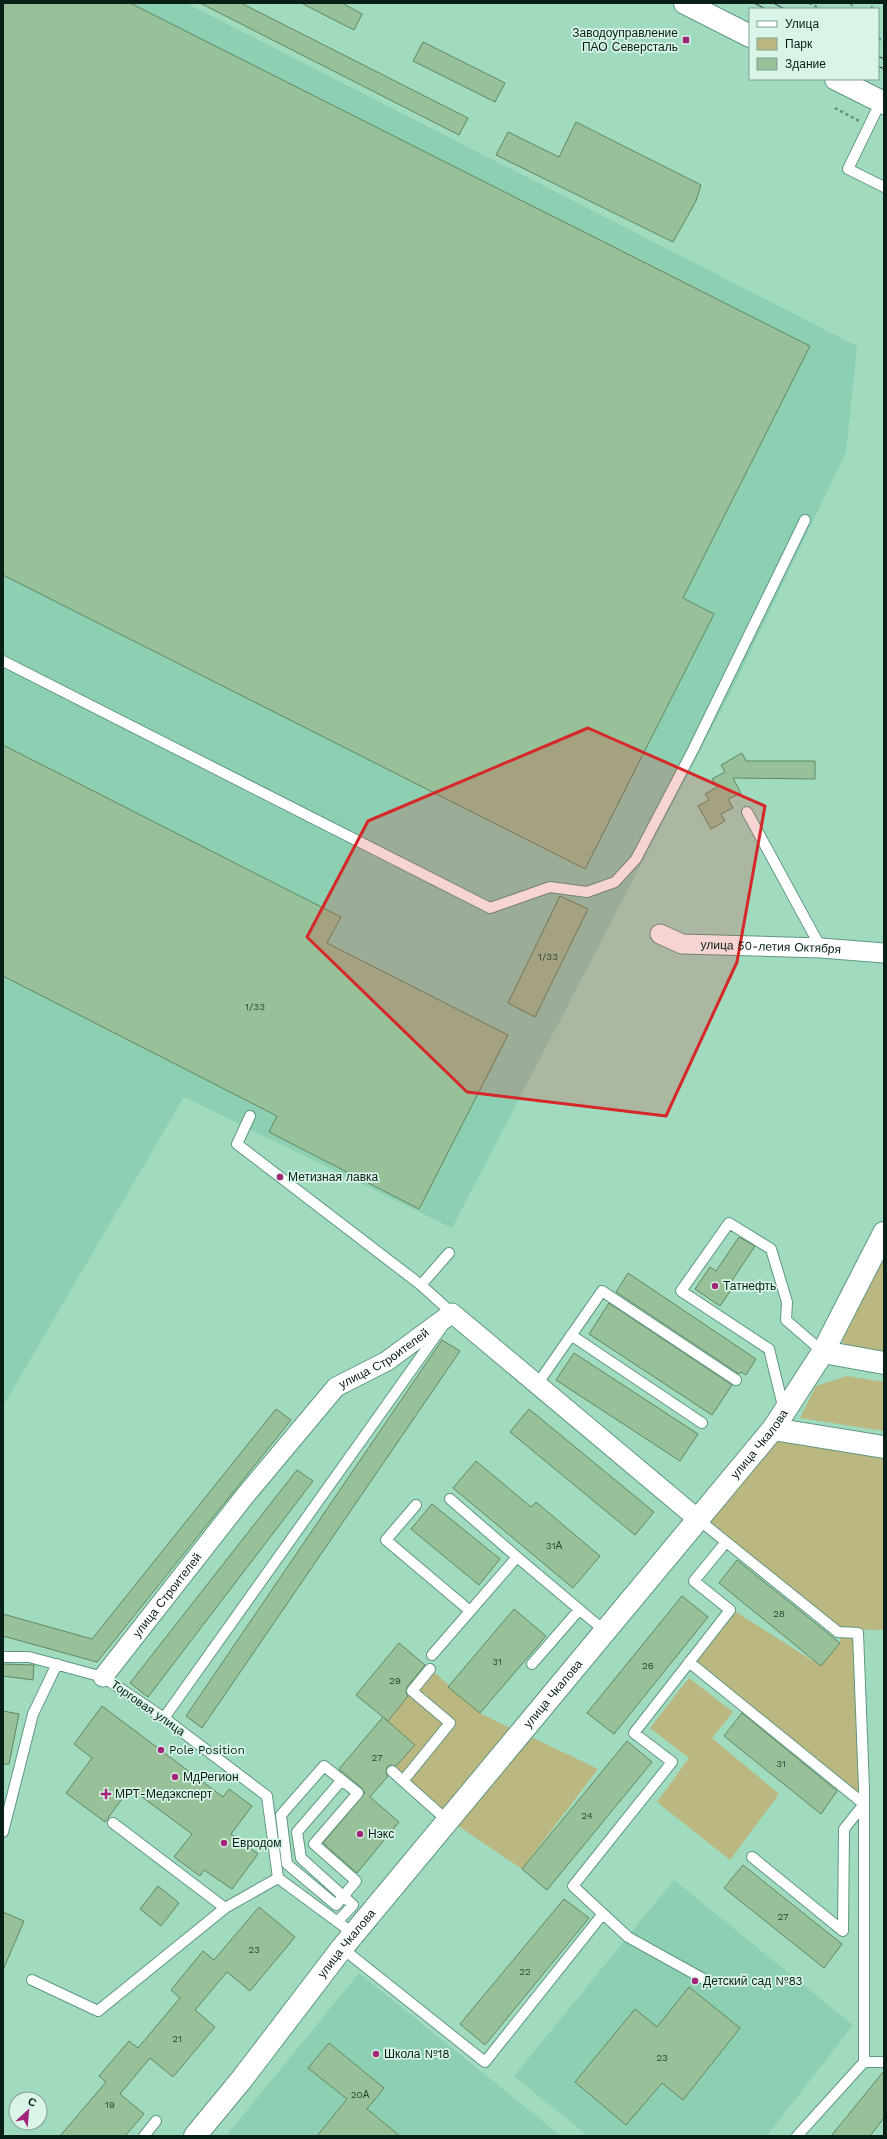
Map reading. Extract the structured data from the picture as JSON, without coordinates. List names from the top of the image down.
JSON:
{
  "streets": {
    "street": ["улица 50-летия Октября", "улица Строителей", "улица Чкалова"],
    "lane": ["Торговая улица"]
  },
  "crossings": [
    ["улица Строителей", "Торговая улица"]
  ],
  "places": {
    "transit": ["Заводоуправление ПАО Северсталь"],
    "other": [
      "Метизная лавка",
      "Татнефть",
      "Pole Position",
      "МдРегион",
      "Нэкс",
      "Евродом",
      "Детский сад №83",
      "Школа №18"
    ],
    "health": ["МРТ-Медэксперт"]
  },
  "house_numbers": [
    "1/33",
    "1/33",
    "31А",
    "28",
    "31",
    "26",
    "29",
    "27",
    "31",
    "24",
    "27",
    "23",
    "22",
    "21",
    "23",
    "20А",
    "19"
  ],
  "legend": ["Улица", "Парк", "Здание"],
  "north": "top right"
}
